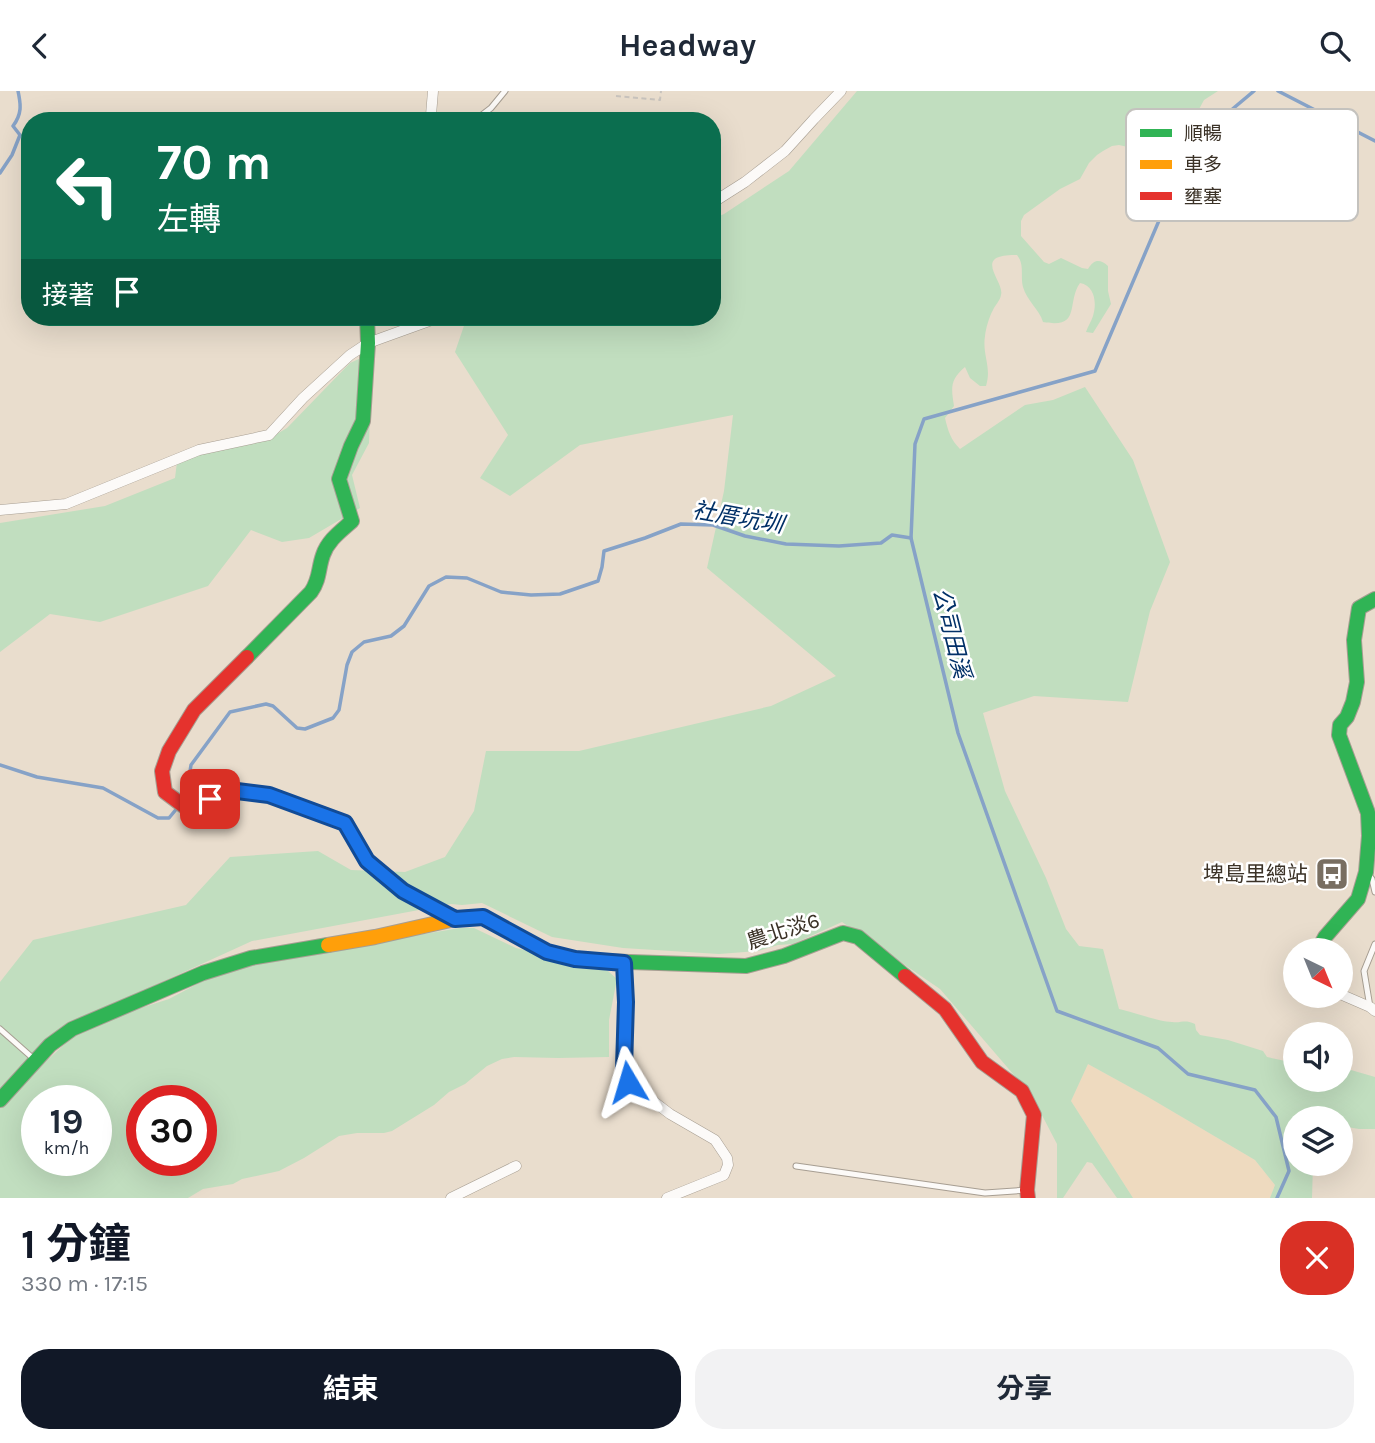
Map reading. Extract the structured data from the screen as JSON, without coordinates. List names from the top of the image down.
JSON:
{
  "streets": {
    "street": ["農北淡6"]
  },
  "water": ["社厝坑圳", "公司田溪"],
  "places": {
    "bus stop": ["埤島里總站"]
  },
  "legend": ["順暢", "車多", "壅塞"],
  "north": "bottom right",
  "page": {
    "header": "Headway",
    "turn": ["70 m", "左轉"],
    "then": "接著",
    "speed": "19 km/h",
    "limit": "30",
    "heading": ["1 分鐘", "330 m · 17:15"],
    "buttons": ["結束", "分享"]
  }
}
